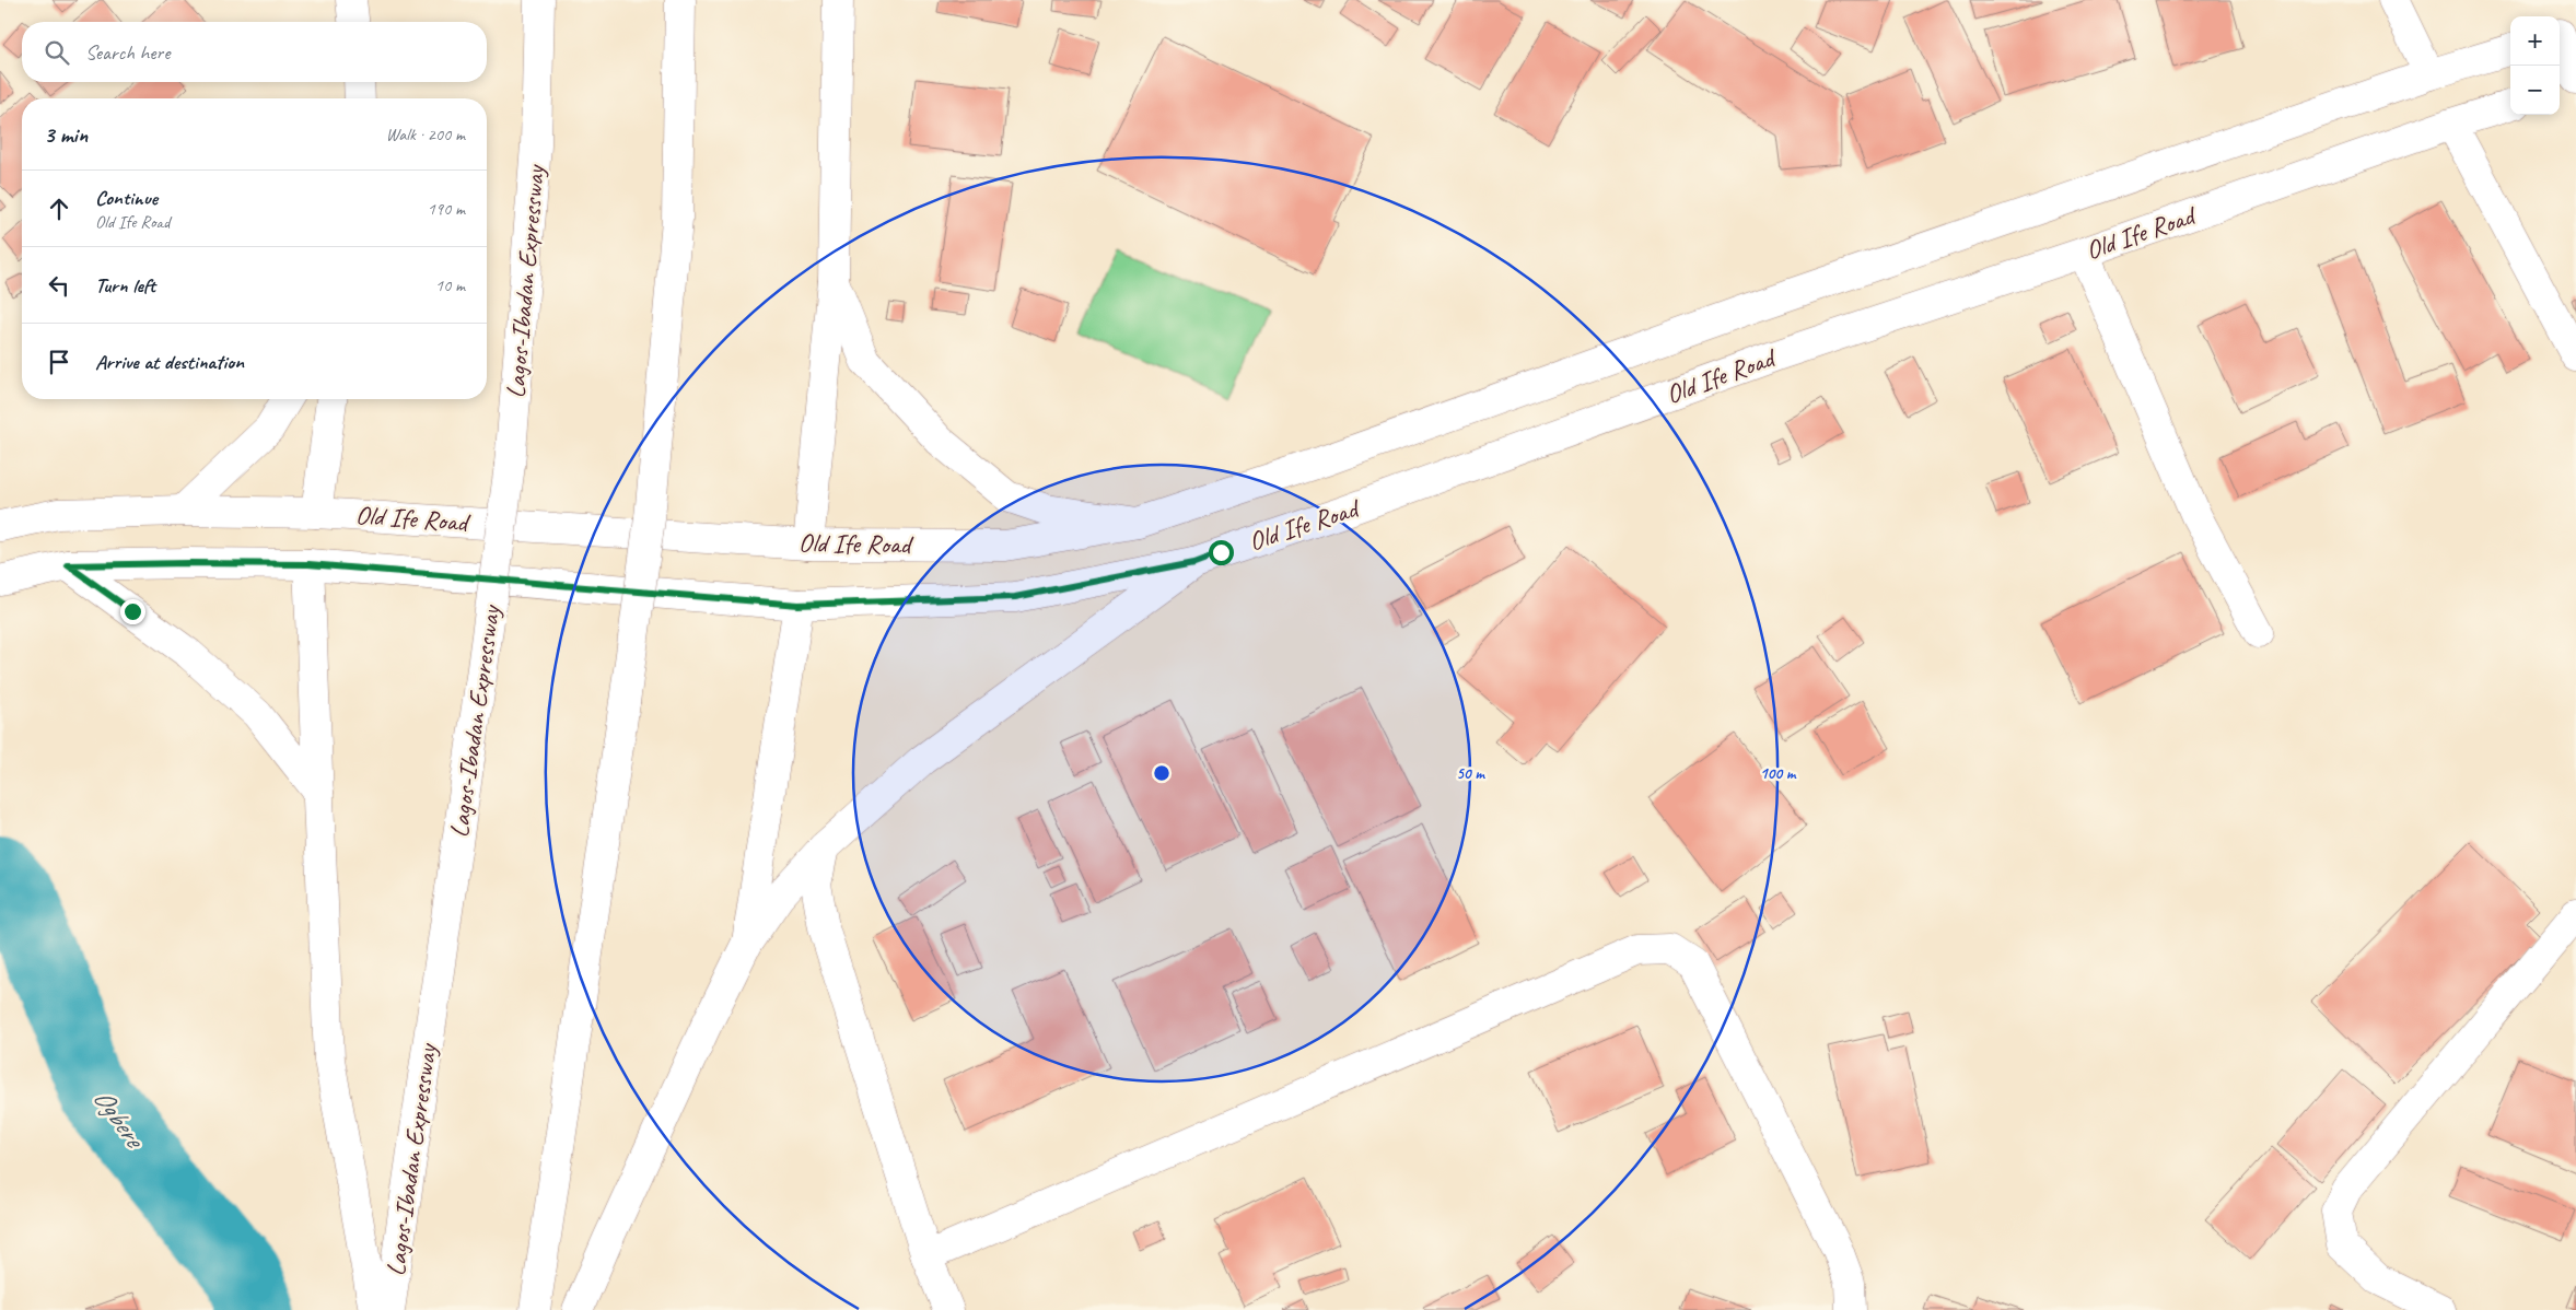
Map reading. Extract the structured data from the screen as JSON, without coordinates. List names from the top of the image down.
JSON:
{
  "streets": {
    "main road": ["Old Ife Road", "Lagos-Ibadan Expressway"]
  },
  "water": ["Ogbere"],
  "page": {
    "map_buttons": ["+", "−"],
    "search": "Search here",
    "heading": ["3 min", "Walk · 200 m"],
    "list": [
      ["Continue", "Old Ife Road", "190 m"],
      ["Turn left", "10 m"],
      "Arrive at destination"
    ]
  },
  "rings": ["50 m", "100 m"]
}
